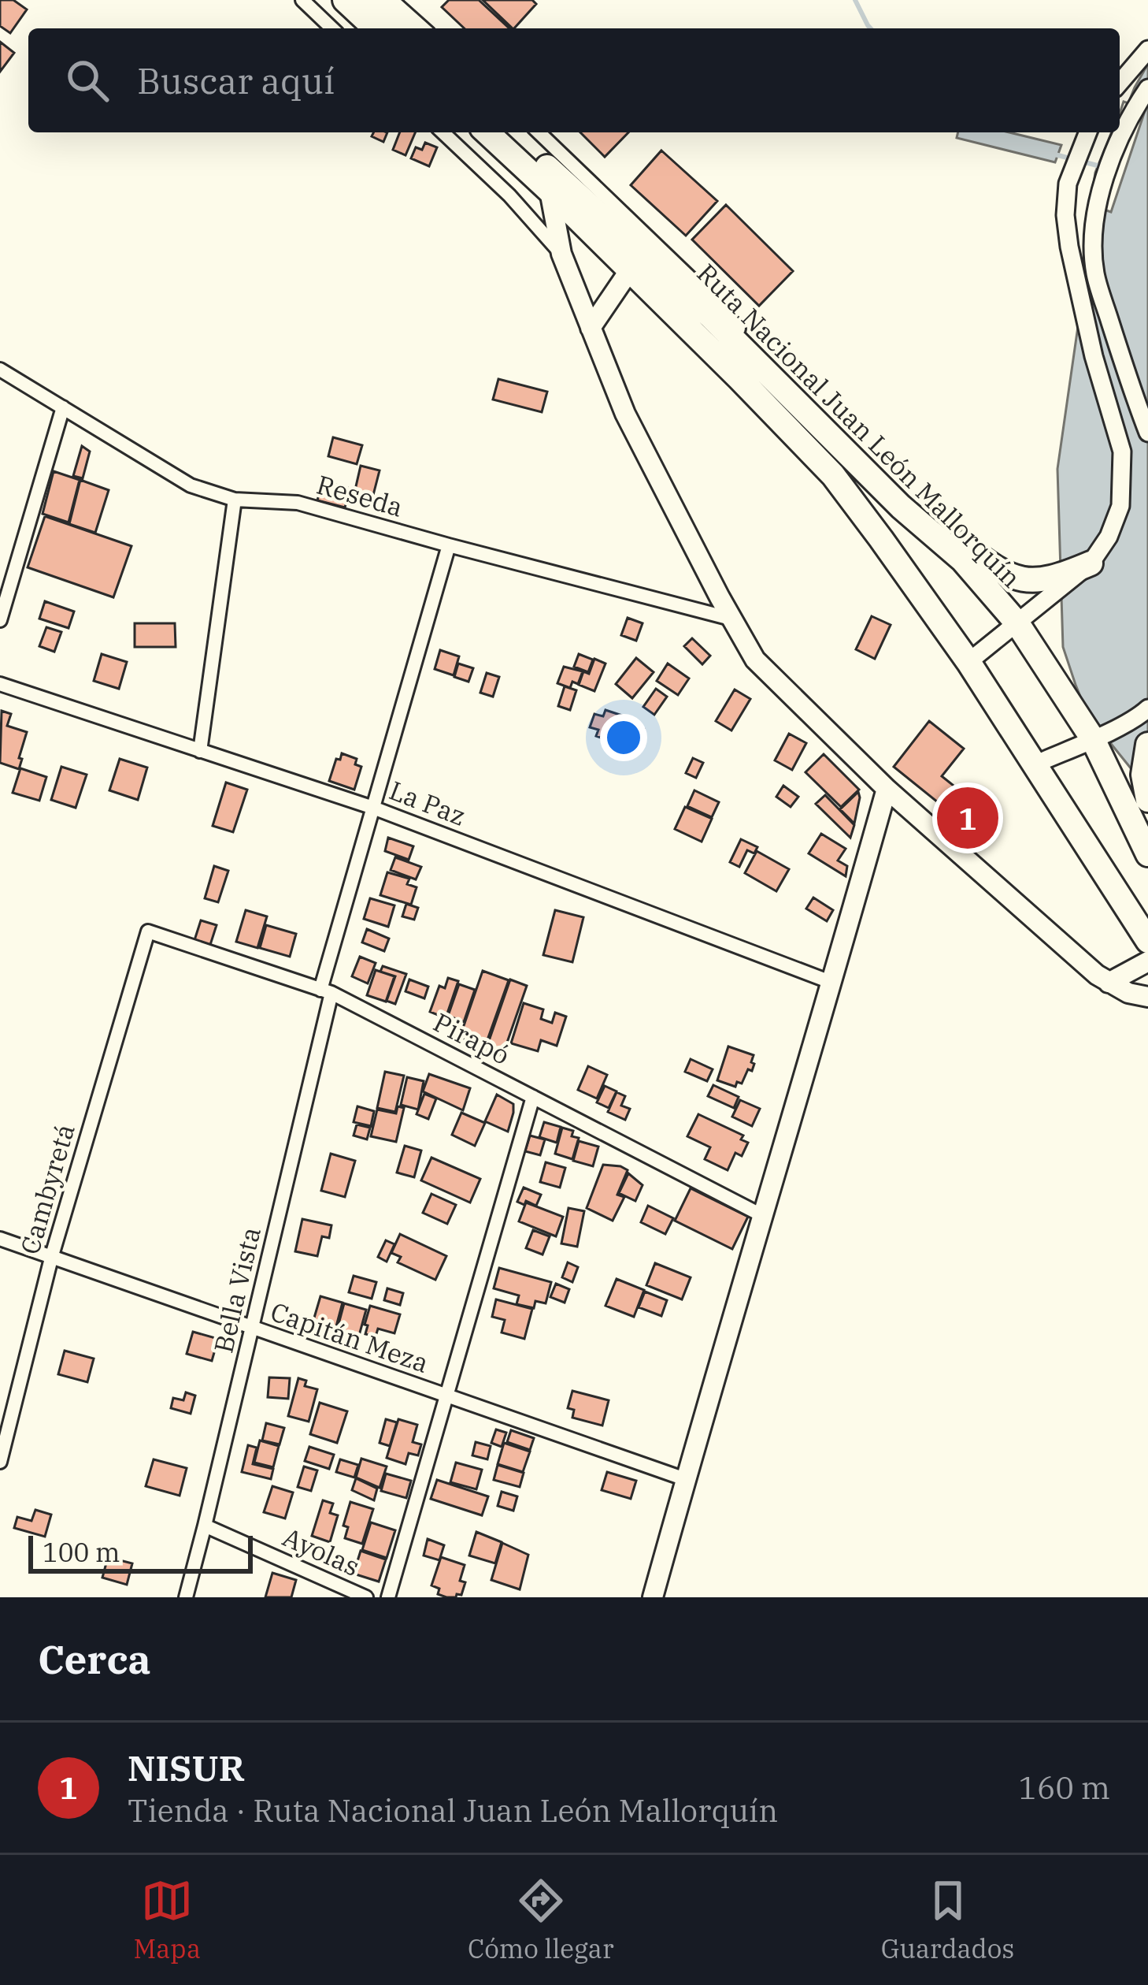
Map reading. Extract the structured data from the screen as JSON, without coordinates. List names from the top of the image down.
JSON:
{
  "streets": {
    "highway": ["Ruta Nacional Juan León Mallorquín"],
    "street": [
      "Reseda",
      "La Paz",
      "Pirapó",
      "Cambyretá",
      "Bella Vista",
      "Capitán Meza",
      "Ayolas"
    ]
  },
  "crossings": [
    ["Reseda", "Bella Vista"],
    ["La Paz", "Bella Vista"],
    ["Pirapó", "Cambyretá"],
    ["Pirapó", "Bella Vista"],
    ["Cambyretá", "Capitán Meza"],
    ["Bella Vista", "Capitán Meza"],
    ["Bella Vista", "Ayolas"]
  ],
  "scale_bar": "100 m",
  "page": {
    "search": "Buscar aquí",
    "pins": "1",
    "scale": "100 m",
    "heading": "Cerca",
    "list": [
      {
        "mark": "1",
        "name": "NISUR",
        "note": "Tienda · Ruta Nacional Juan León Mallorquín",
        "value": "160 m"
      }
    ],
    "nav": ["Mapa", "Cómo llegar", "Guardados"]
  }
}
